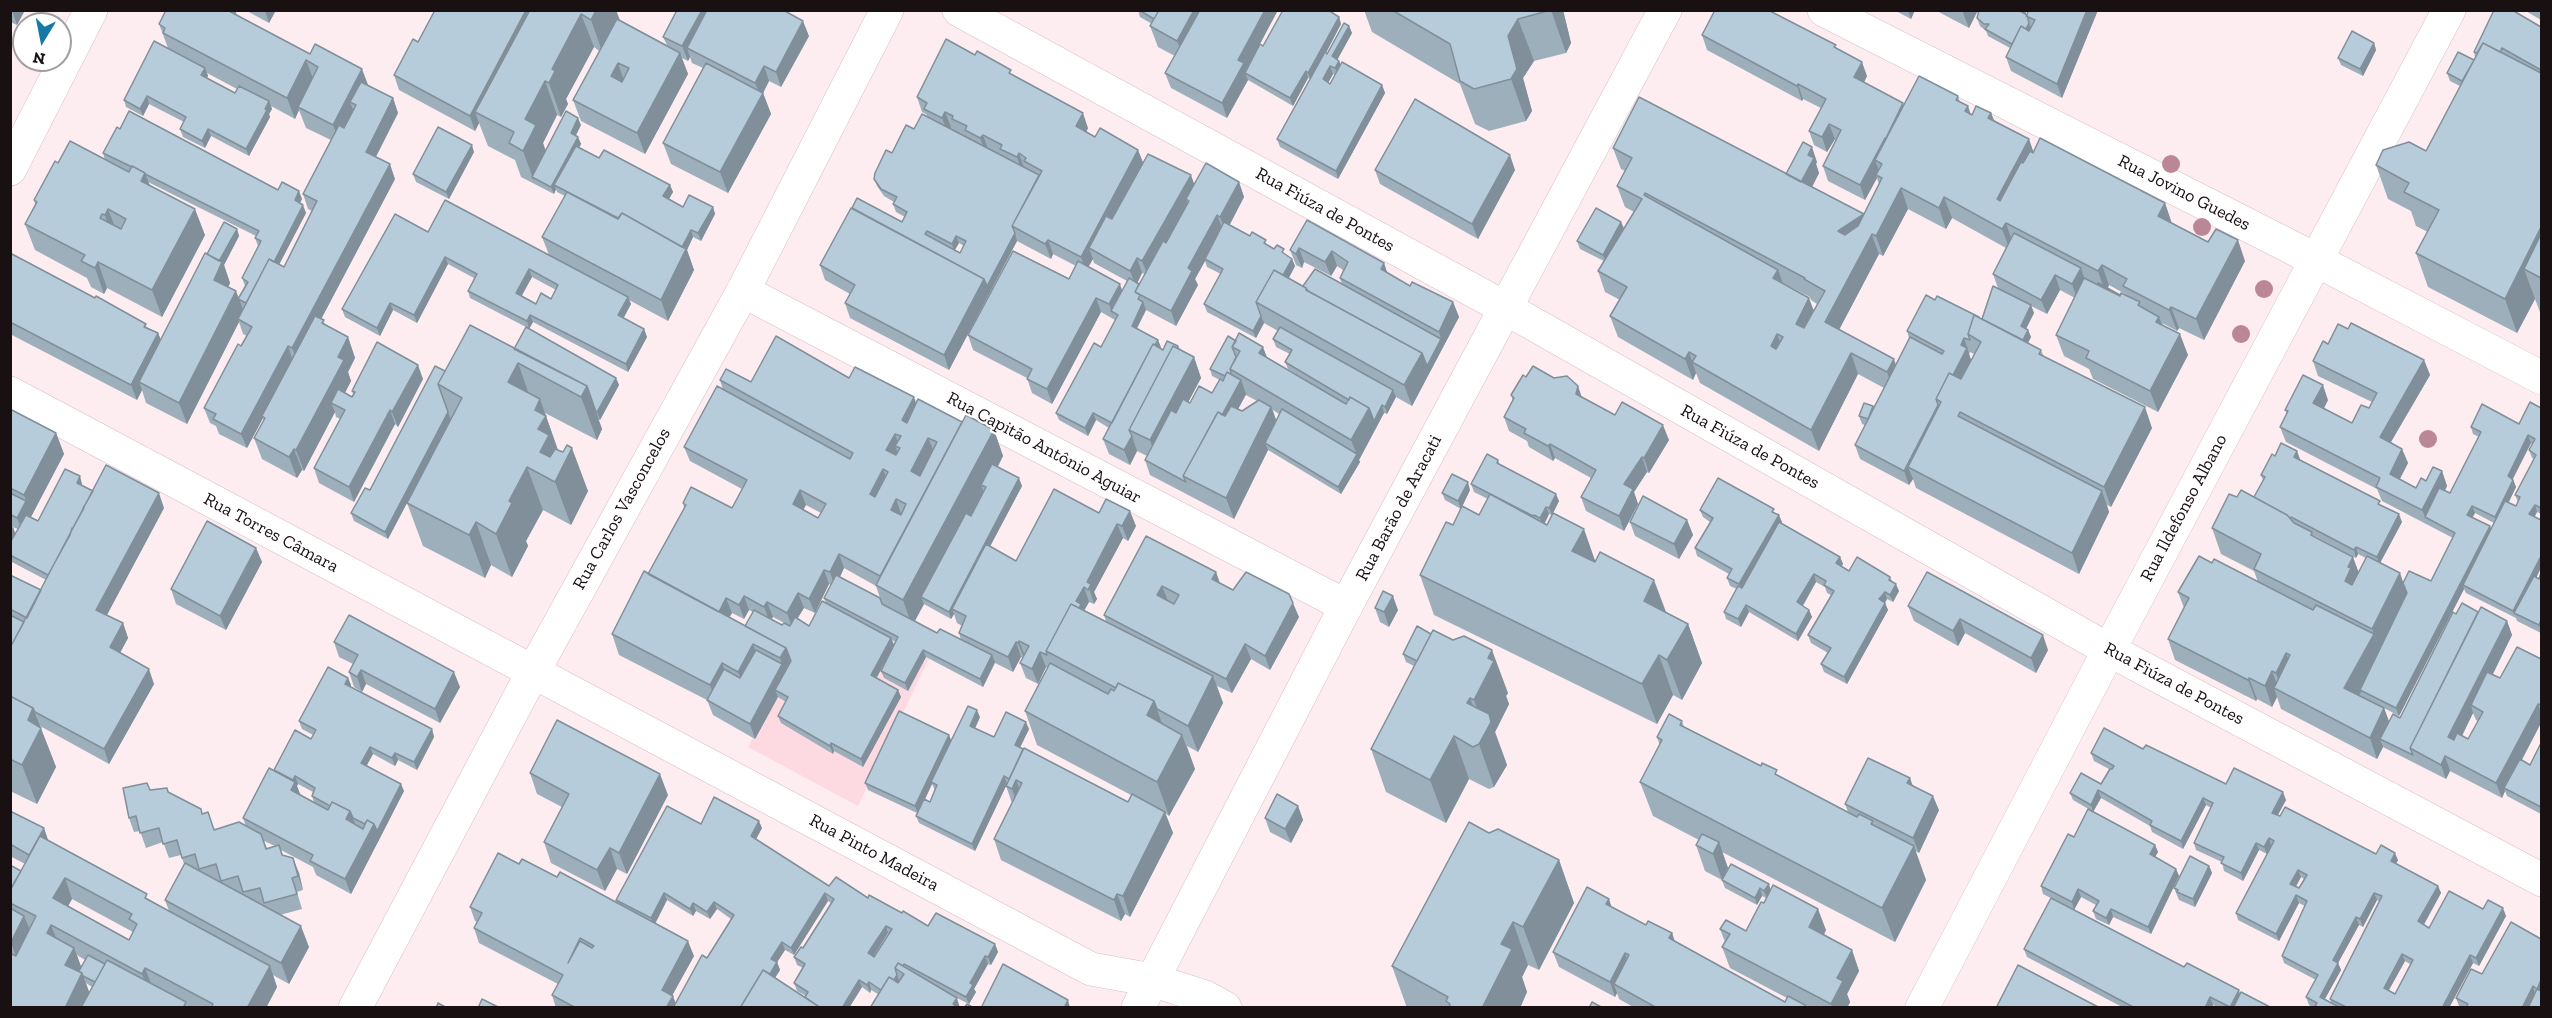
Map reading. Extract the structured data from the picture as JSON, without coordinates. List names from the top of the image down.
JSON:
{
  "streets": {
    "street": [
      "Rua Jovino Guedes",
      "Rua Fiúza de Pontes",
      "Rua Capitão Antônio Aguiar",
      "Rua Barão de Aracati",
      "Rua Ildefonso Albano",
      "Rua Carlos Vasconcelos",
      "Rua Torres Câmara",
      "Rua Pinto Madeira"
    ]
  },
  "crossings": [
    ["Rua Jovino Guedes", "Rua Ildefonso Albano"],
    ["Rua Fiúza de Pontes", "Rua Barão de Aracati"],
    ["Rua Fiúza de Pontes", "Rua Ildefonso Albano"],
    ["Rua Capitão Antônio Aguiar", "Rua Barão de Aracati"],
    ["Rua Capitão Antônio Aguiar", "Rua Carlos Vasconcelos"],
    ["Rua Barão de Aracati", "Rua Pinto Madeira"],
    ["Rua Carlos Vasconcelos", "Rua Torres Câmara"],
    ["Rua Carlos Vasconcelos", "Rua Pinto Madeira"],
    ["Rua Torres Câmara", "Rua Pinto Madeira"]
  ],
  "north": "bottom"
}
